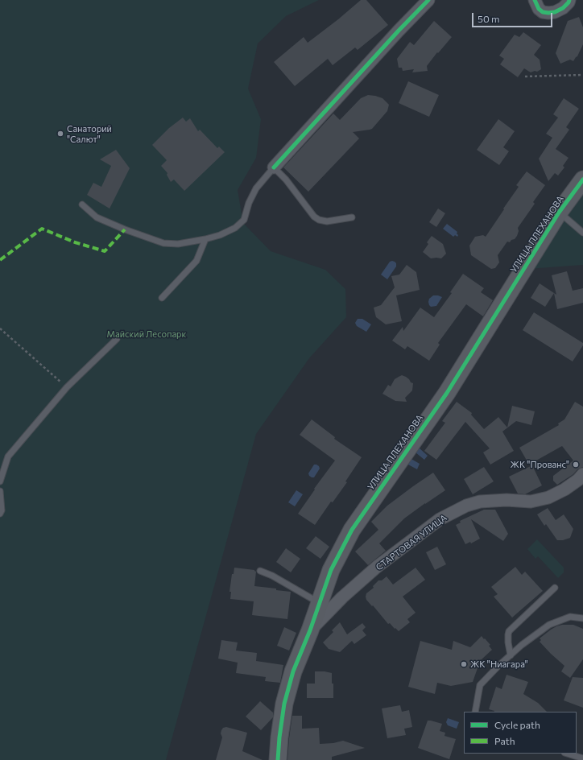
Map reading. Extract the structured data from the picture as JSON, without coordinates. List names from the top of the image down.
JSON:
{
  "streets": {
    "street": ["УЛИЦА ПЛЕХАНОВА", "СТАРТОВАЯ УЛИЦА"]
  },
  "crossings": [
    ["УЛИЦА ПЛЕХАНОВА", "СТАРТОВАЯ УЛИЦА"]
  ],
  "parks": ["Майский Лесопарк"],
  "places": ["Санаторий \"Салют\"", "ЖК \"Прованс\"", "ЖК \"Ниагара\""],
  "legend": ["Cycle path", "Path"],
  "scale_bar": "50 m"
}
